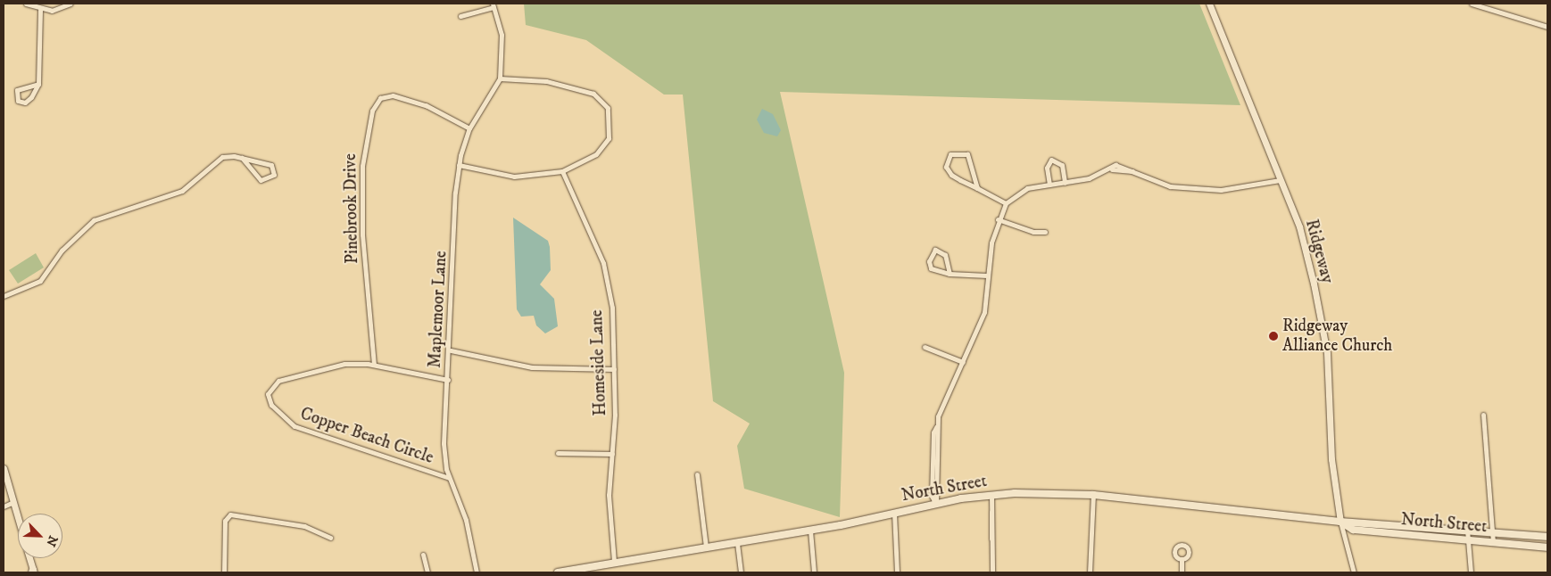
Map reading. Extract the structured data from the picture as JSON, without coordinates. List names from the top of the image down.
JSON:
{
  "streets": {
    "main road": ["North Street"],
    "street": [
      "Pinebrook Drive",
      "Ridgeway",
      "Maplemoor Lane",
      "Homeside Lane",
      "Copper Beach Circle"
    ]
  },
  "crossings": [
    ["Pinebrook Drive", "Maplemoor Lane"],
    ["Pinebrook Drive", "Copper Beach Circle"],
    ["Ridgeway", "North Street"],
    ["Maplemoor Lane", "Copper Beach Circle"],
    ["Homeside Lane", "North Street"]
  ],
  "places": ["Ridgeway Alliance Church"],
  "north": "bottom right"
}
